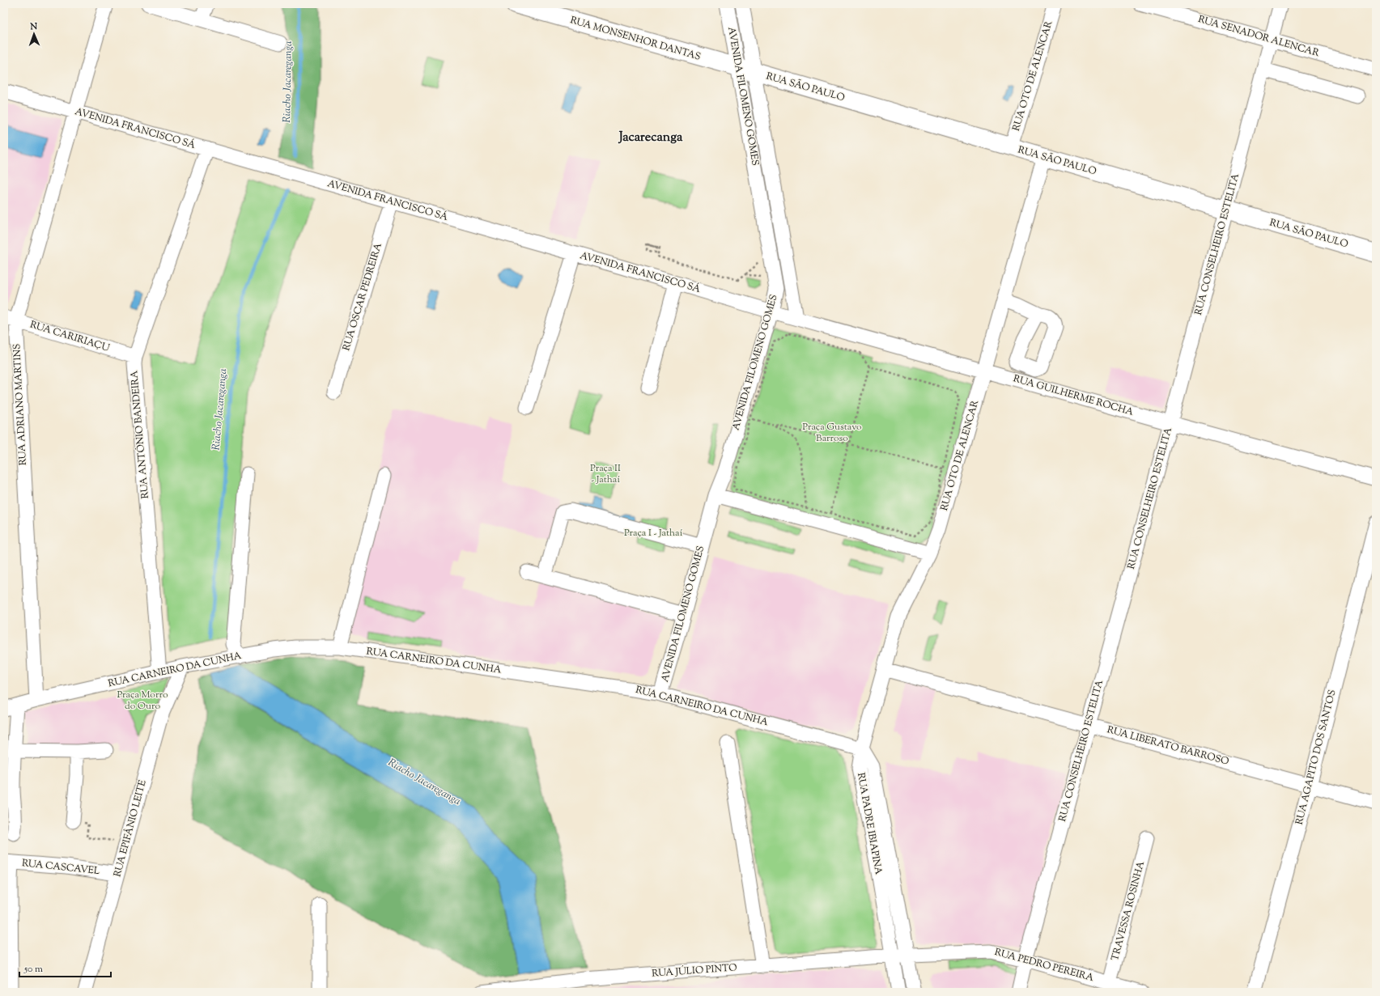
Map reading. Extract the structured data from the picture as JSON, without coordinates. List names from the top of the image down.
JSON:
{
  "streets": {
    "main road": ["RUA MONSENHOR DANTAS", "RUA SÃO PAULO"],
    "street": [
      "RUA SENADOR ALENCAR",
      "RUA OTO DE ALENCAR",
      "AVENIDA FILOMENO GOMES",
      "AVENIDA FRANCISCO SÁ",
      "RUA CONSELHEIRO ESTELITA",
      "RUA OSCAR PEDREIRA",
      "RUA CARIRIAÇU",
      "RUA GUILHERME ROCHA",
      "RUA ADRIANO MARTINS",
      "RUA ANTÔNIO BANDEIRA",
      "RUA CARNEIRO DA CUNHA",
      "RUA LIBERATO BARROSO",
      "RUA AGAPITO DOS SANTOS",
      "RUA PADRE IBIAPINA",
      "RUA EPIFÂNIO LEITE",
      "RUA CASCAVEL",
      "TRAVESSA ROSINHA",
      "RUA PEDRO PEREIRA",
      "RUA JÚLIO PINTO"
    ]
  },
  "crossings": [
    ["RUA SENADOR ALENCAR", "RUA CONSELHEIRO ESTELITA"],
    ["RUA MONSENHOR DANTAS", "RUA SÃO PAULO"],
    ["RUA MONSENHOR DANTAS", "AVENIDA FILOMENO GOMES"],
    ["RUA OTO DE ALENCAR", "RUA SÃO PAULO"],
    ["RUA OTO DE ALENCAR", "RUA GUILHERME ROCHA"],
    ["RUA OTO DE ALENCAR", "RUA CARNEIRO DA CUNHA"],
    ["RUA OTO DE ALENCAR", "RUA LIBERATO BARROSO"],
    ["RUA OTO DE ALENCAR", "RUA PADRE IBIAPINA"],
    ["RUA SÃO PAULO", "AVENIDA FILOMENO GOMES"],
    ["RUA SÃO PAULO", "RUA CONSELHEIRO ESTELITA"],
    ["AVENIDA FILOMENO GOMES", "AVENIDA FRANCISCO SÁ"],
    ["AVENIDA FILOMENO GOMES", "RUA GUILHERME ROCHA"],
    ["AVENIDA FILOMENO GOMES", "RUA CARNEIRO DA CUNHA"],
    ["AVENIDA FRANCISCO SÁ", "RUA OSCAR PEDREIRA"],
    ["AVENIDA FRANCISCO SÁ", "RUA GUILHERME ROCHA"],
    ["AVENIDA FRANCISCO SÁ", "RUA ADRIANO MARTINS"],
    ["AVENIDA FRANCISCO SÁ", "RUA ANTÔNIO BANDEIRA"],
    ["RUA CONSELHEIRO ESTELITA", "RUA GUILHERME ROCHA"],
    ["RUA CONSELHEIRO ESTELITA", "RUA LIBERATO BARROSO"],
    ["RUA CONSELHEIRO ESTELITA", "RUA PEDRO PEREIRA"],
    ["RUA CARIRIAÇU", "RUA ADRIANO MARTINS"],
    ["RUA CARIRIAÇU", "RUA ANTÔNIO BANDEIRA"],
    ["RUA ADRIANO MARTINS", "RUA CARNEIRO DA CUNHA"],
    ["RUA ANTÔNIO BANDEIRA", "RUA CARNEIRO DA CUNHA"],
    ["RUA CARNEIRO DA CUNHA", "RUA PADRE IBIAPINA"],
    ["RUA CARNEIRO DA CUNHA", "RUA EPIFÂNIO LEITE"],
    ["RUA LIBERATO BARROSO", "RUA AGAPITO DOS SANTOS"],
    ["RUA PADRE IBIAPINA", "RUA PEDRO PEREIRA"],
    ["RUA PADRE IBIAPINA", "RUA JÚLIO PINTO"],
    ["RUA EPIFÂNIO LEITE", "RUA CASCAVEL"],
    ["TRAVESSA ROSINHA", "RUA PEDRO PEREIRA"],
    ["RUA PEDRO PEREIRA", "RUA JÚLIO PINTO"]
  ],
  "districts": ["Jacarecanga"],
  "water": ["Riacho Jacareganga"],
  "parks": [
    "Praça Gustavo Barroso",
    "Praça II - Jathaí",
    "Praça I - Jathaí",
    "Praça Morro do Ouro"
  ],
  "scale_bar": "50 m",
  "north": "top"
}
